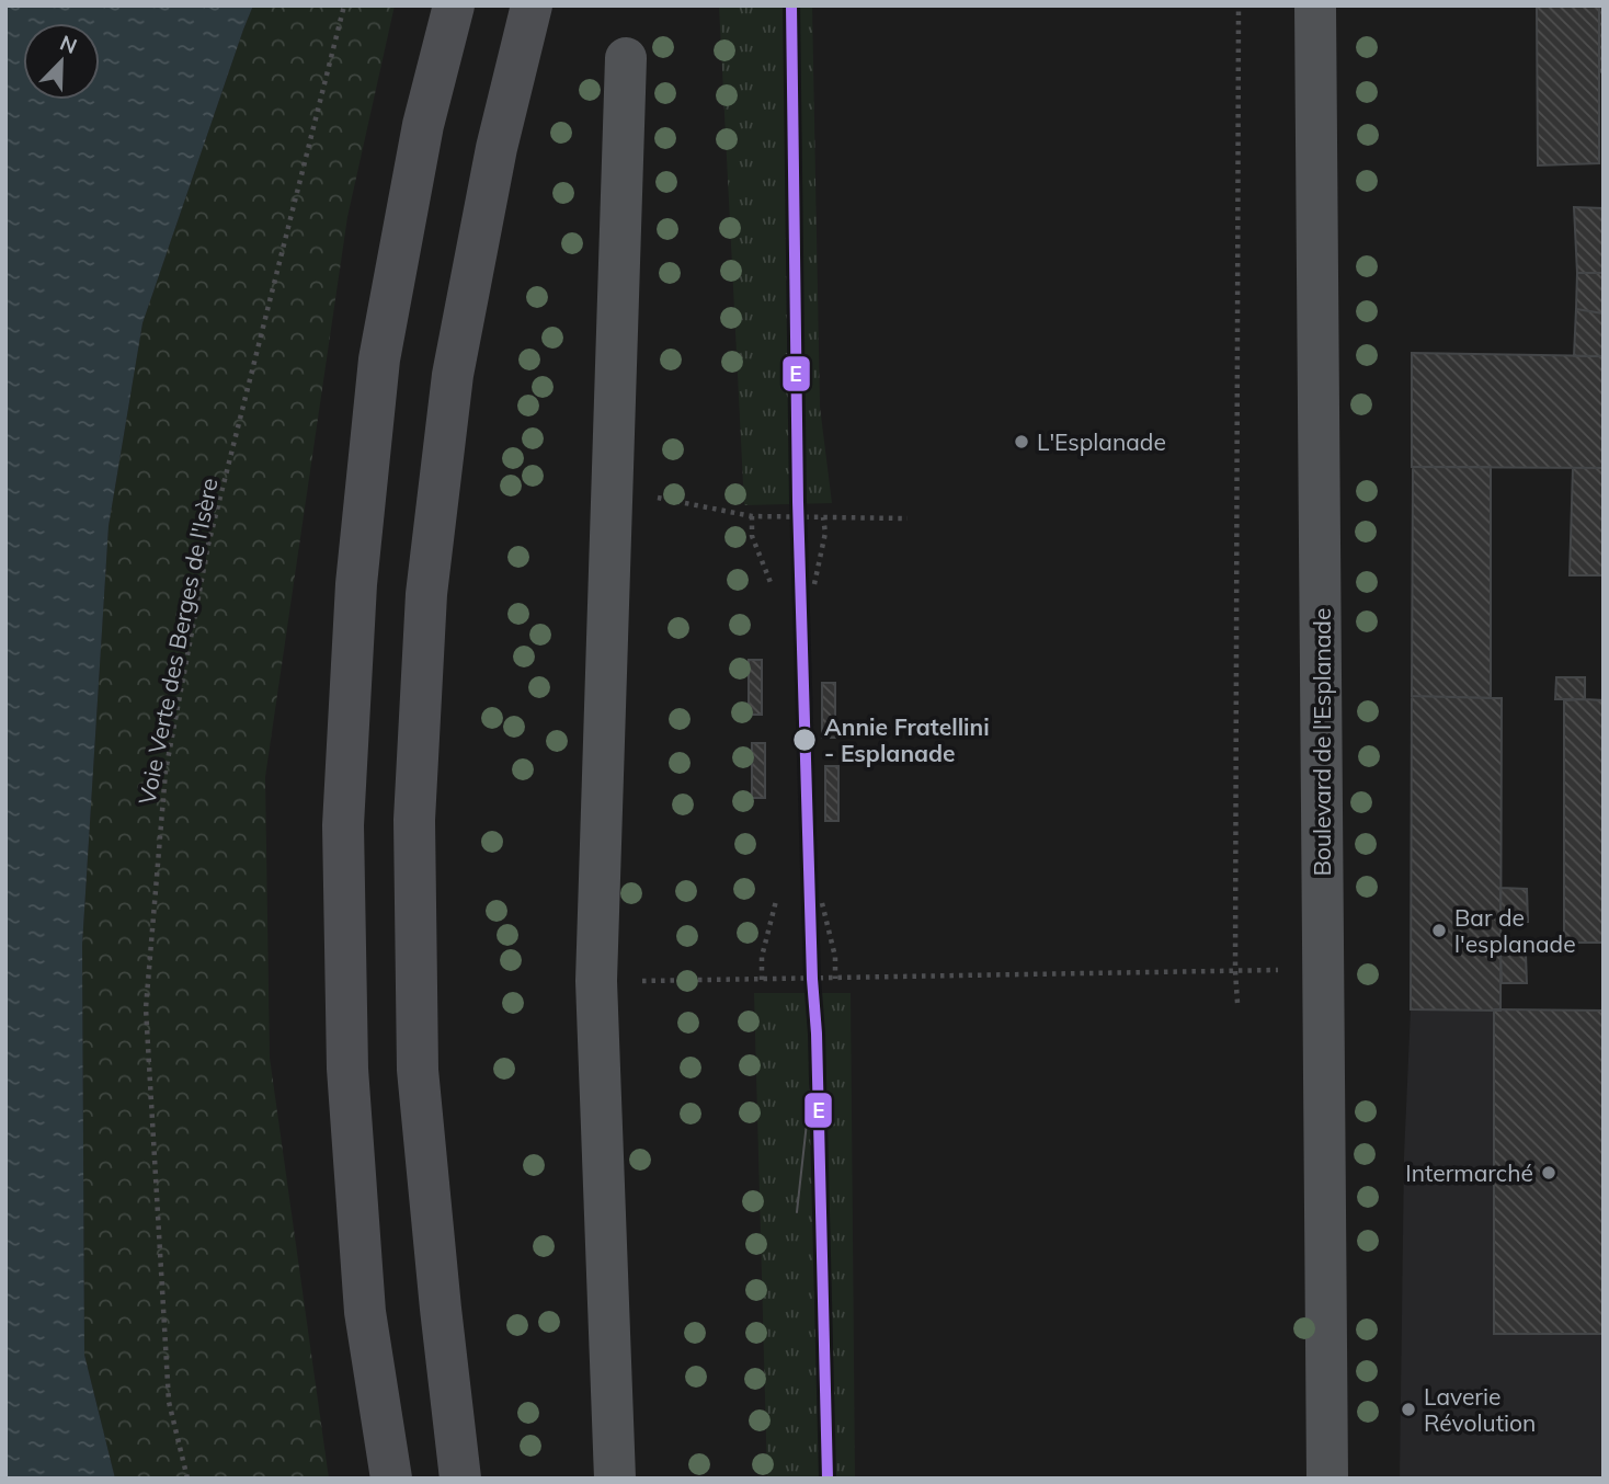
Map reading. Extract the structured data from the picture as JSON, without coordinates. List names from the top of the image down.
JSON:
{
  "streets": {
    "street": ["Boulevard de l'Esplanade"],
    "path": ["Voie Verte des Berges de l'Isère"]
  },
  "places": [
    "L'Esplanade",
    "Annie Fratellini - Esplanade",
    "Bar de l'esplanade",
    "Intermarché",
    "Laverie Révolution"
  ],
  "lines": ["transit line E"],
  "north": "top right"
}
